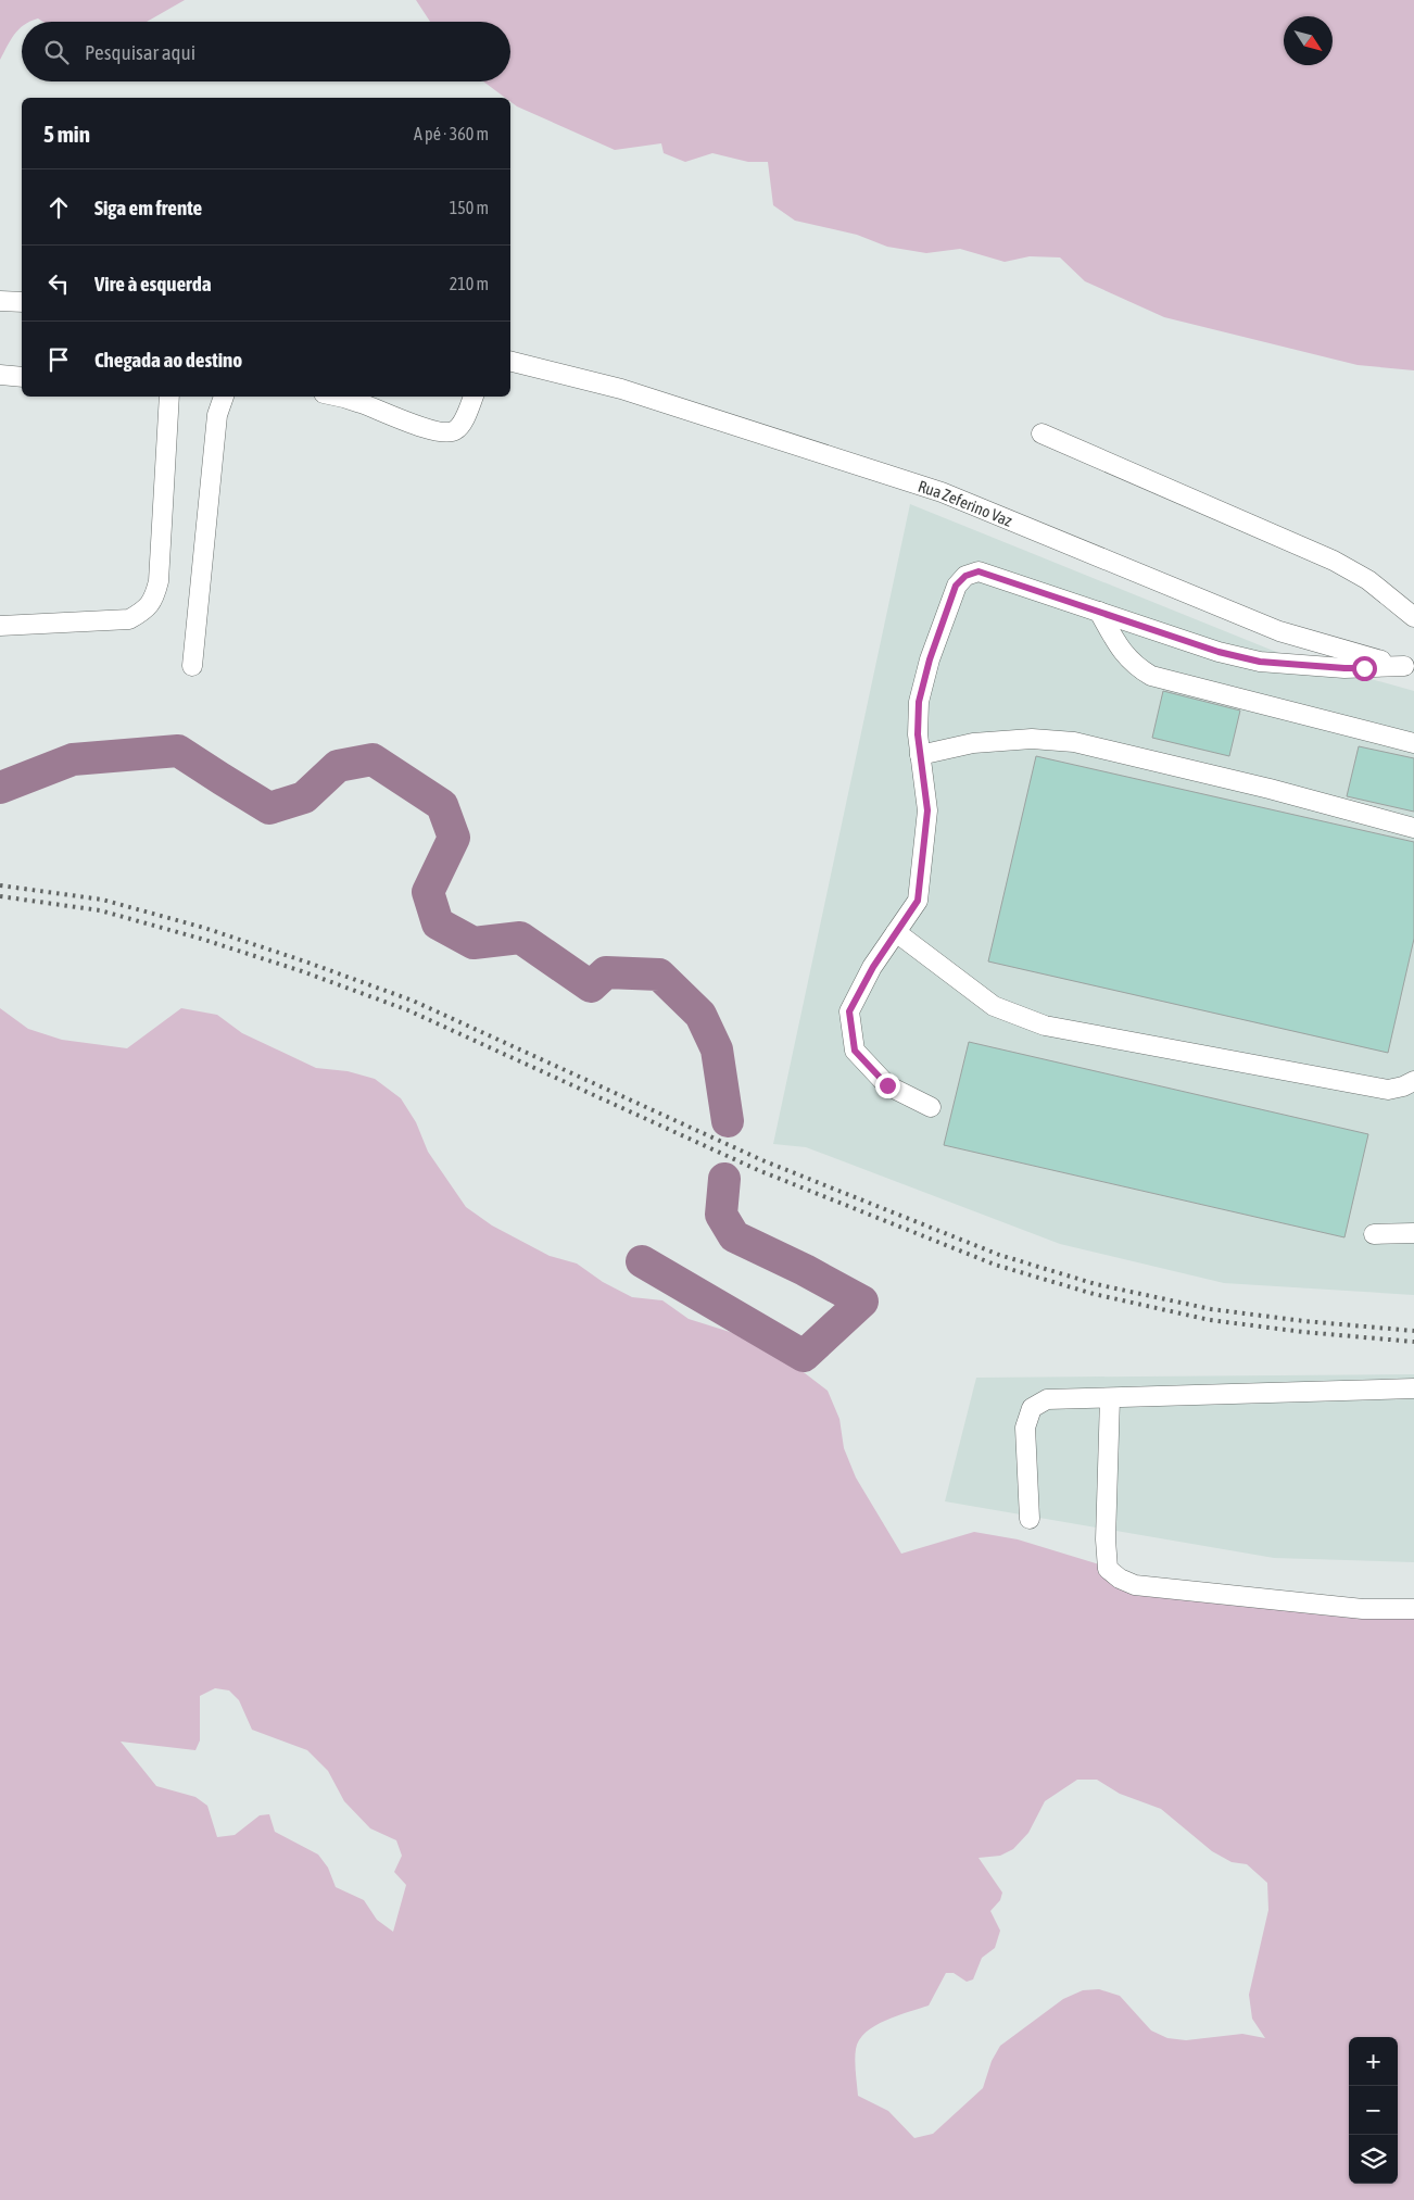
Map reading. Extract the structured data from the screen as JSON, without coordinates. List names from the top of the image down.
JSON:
{
  "streets": {
    "street": ["Rua Zeferino Vaz"]
  },
  "north": "bottom right",
  "page": {
    "search": "Pesquisar aqui",
    "heading": ["5 min", "A pé · 360 m"],
    "list": [
      ["Siga em frente", "150 m"],
      ["Vire à esquerda", "210 m"],
      "Chegada ao destino"
    ],
    "map_buttons": ["+", "−"]
  }
}
